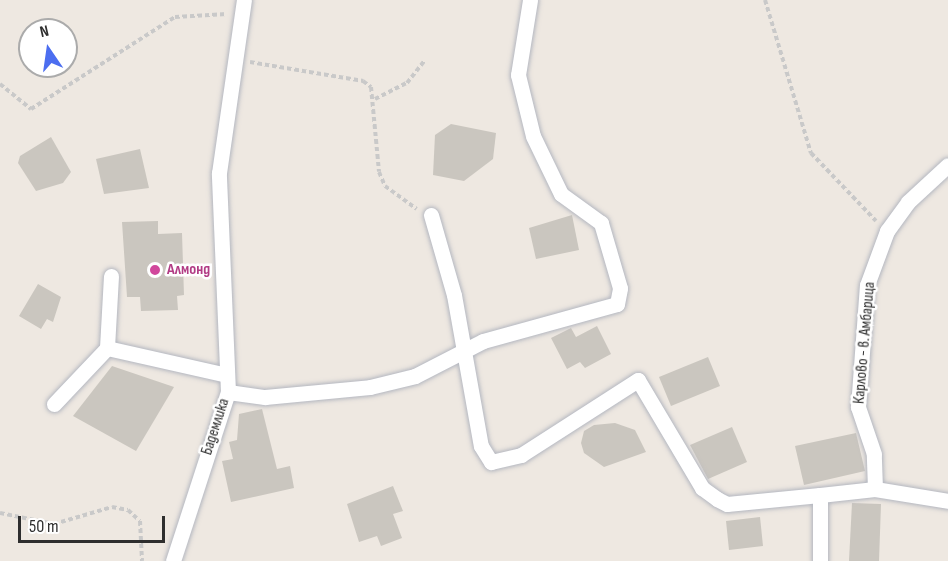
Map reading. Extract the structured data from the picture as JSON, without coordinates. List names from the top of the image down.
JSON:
{
  "streets": {
    "street": ["Карлово - в. Амбарица", "Бадемлика"]
  },
  "places": ["Алмонд"],
  "scale_bar": "50 m",
  "north": "top"
}
